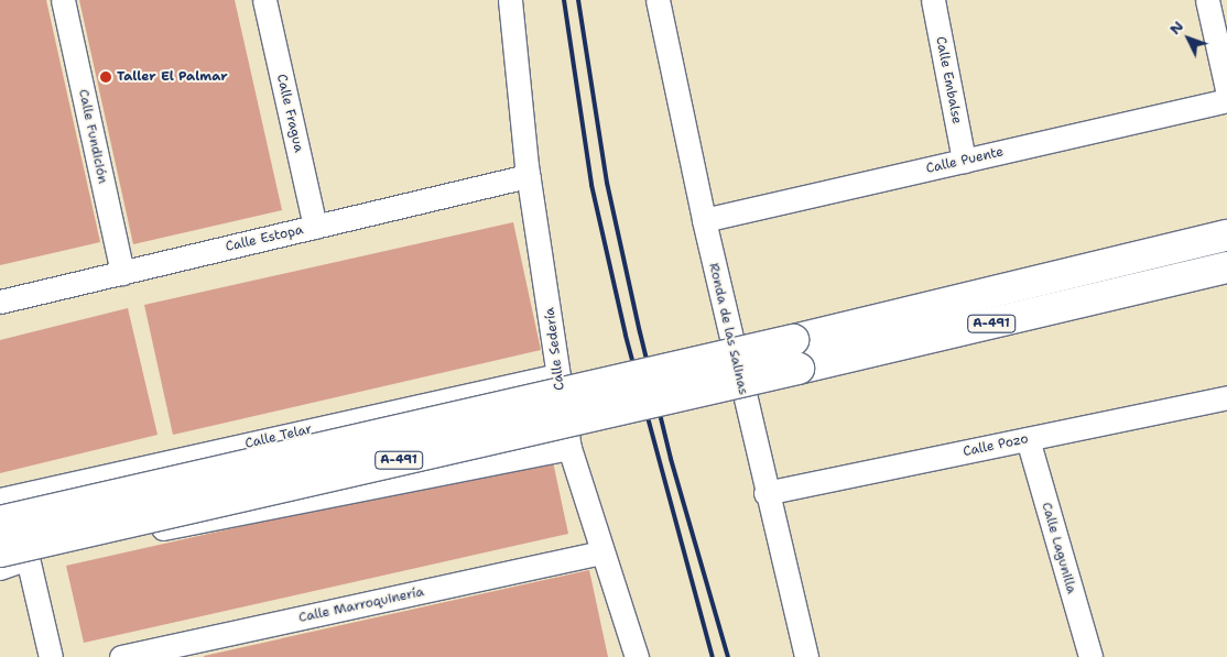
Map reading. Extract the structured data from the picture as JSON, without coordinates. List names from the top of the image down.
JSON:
{
  "streets": {
    "highway": ["A-491"],
    "street": [
      "Calle Embalse",
      "Calle Fragua",
      "Calle Fundición",
      "Calle Puente",
      "Calle Estopa",
      "Ronda de las Salinas",
      "Calle Sedería",
      "Calle Telar",
      "Calle Pozo",
      "Calle Lagunilla",
      "Calle Marroquinería"
    ]
  },
  "crossings": [
    ["Calle Embalse", "Calle Puente"],
    ["Calle Fragua", "Calle Estopa"],
    ["Calle Fundición", "Calle Estopa"],
    ["Calle Puente", "Ronda de las Salinas"],
    ["Calle Estopa", "Calle Sedería"],
    ["Ronda de las Salinas", "Calle Pozo"],
    ["Calle Sedería", "Calle Telar"],
    ["Calle Sedería", "Calle Marroquinería"],
    ["Calle Pozo", "Calle Lagunilla"]
  ],
  "places": ["Taller El Palmar"],
  "north": "top left"
}
